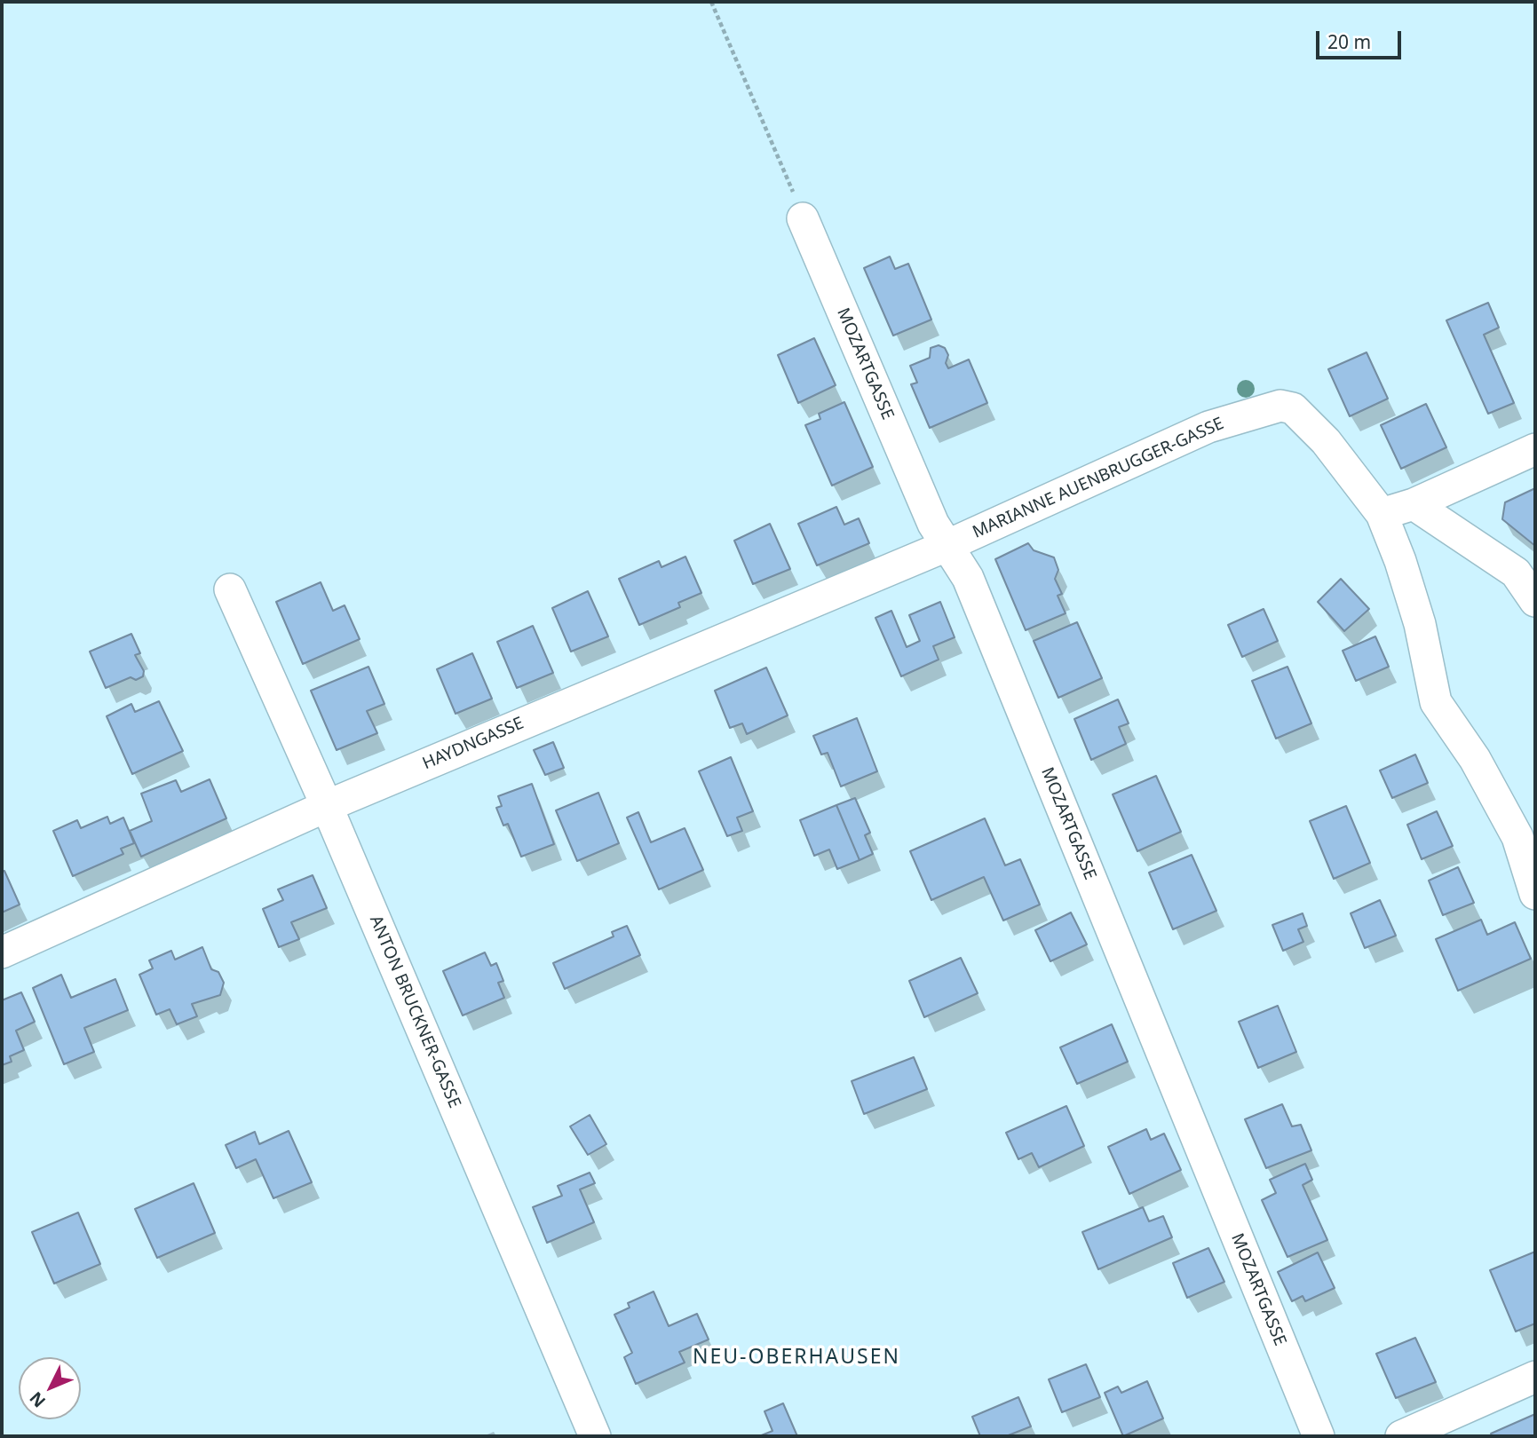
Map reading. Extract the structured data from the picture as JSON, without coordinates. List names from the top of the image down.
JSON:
{
  "streets": {
    "street": [
      "MOZARTGASSE",
      "MARIANNE AUENBRUGGER-GASSE",
      "HAYDNGASSE",
      "ANTON BRUCKNER-GASSE"
    ]
  },
  "crossings": [
    ["MOZARTGASSE", "MARIANNE AUENBRUGGER-GASSE"],
    ["MOZARTGASSE", "HAYDNGASSE"],
    ["MARIANNE AUENBRUGGER-GASSE", "HAYDNGASSE"],
    ["HAYDNGASSE", "ANTON BRUCKNER-GASSE"]
  ],
  "districts": ["NEU-OBERHAUSEN"],
  "scale_bar": "20 m",
  "north": "bottom left"
}
